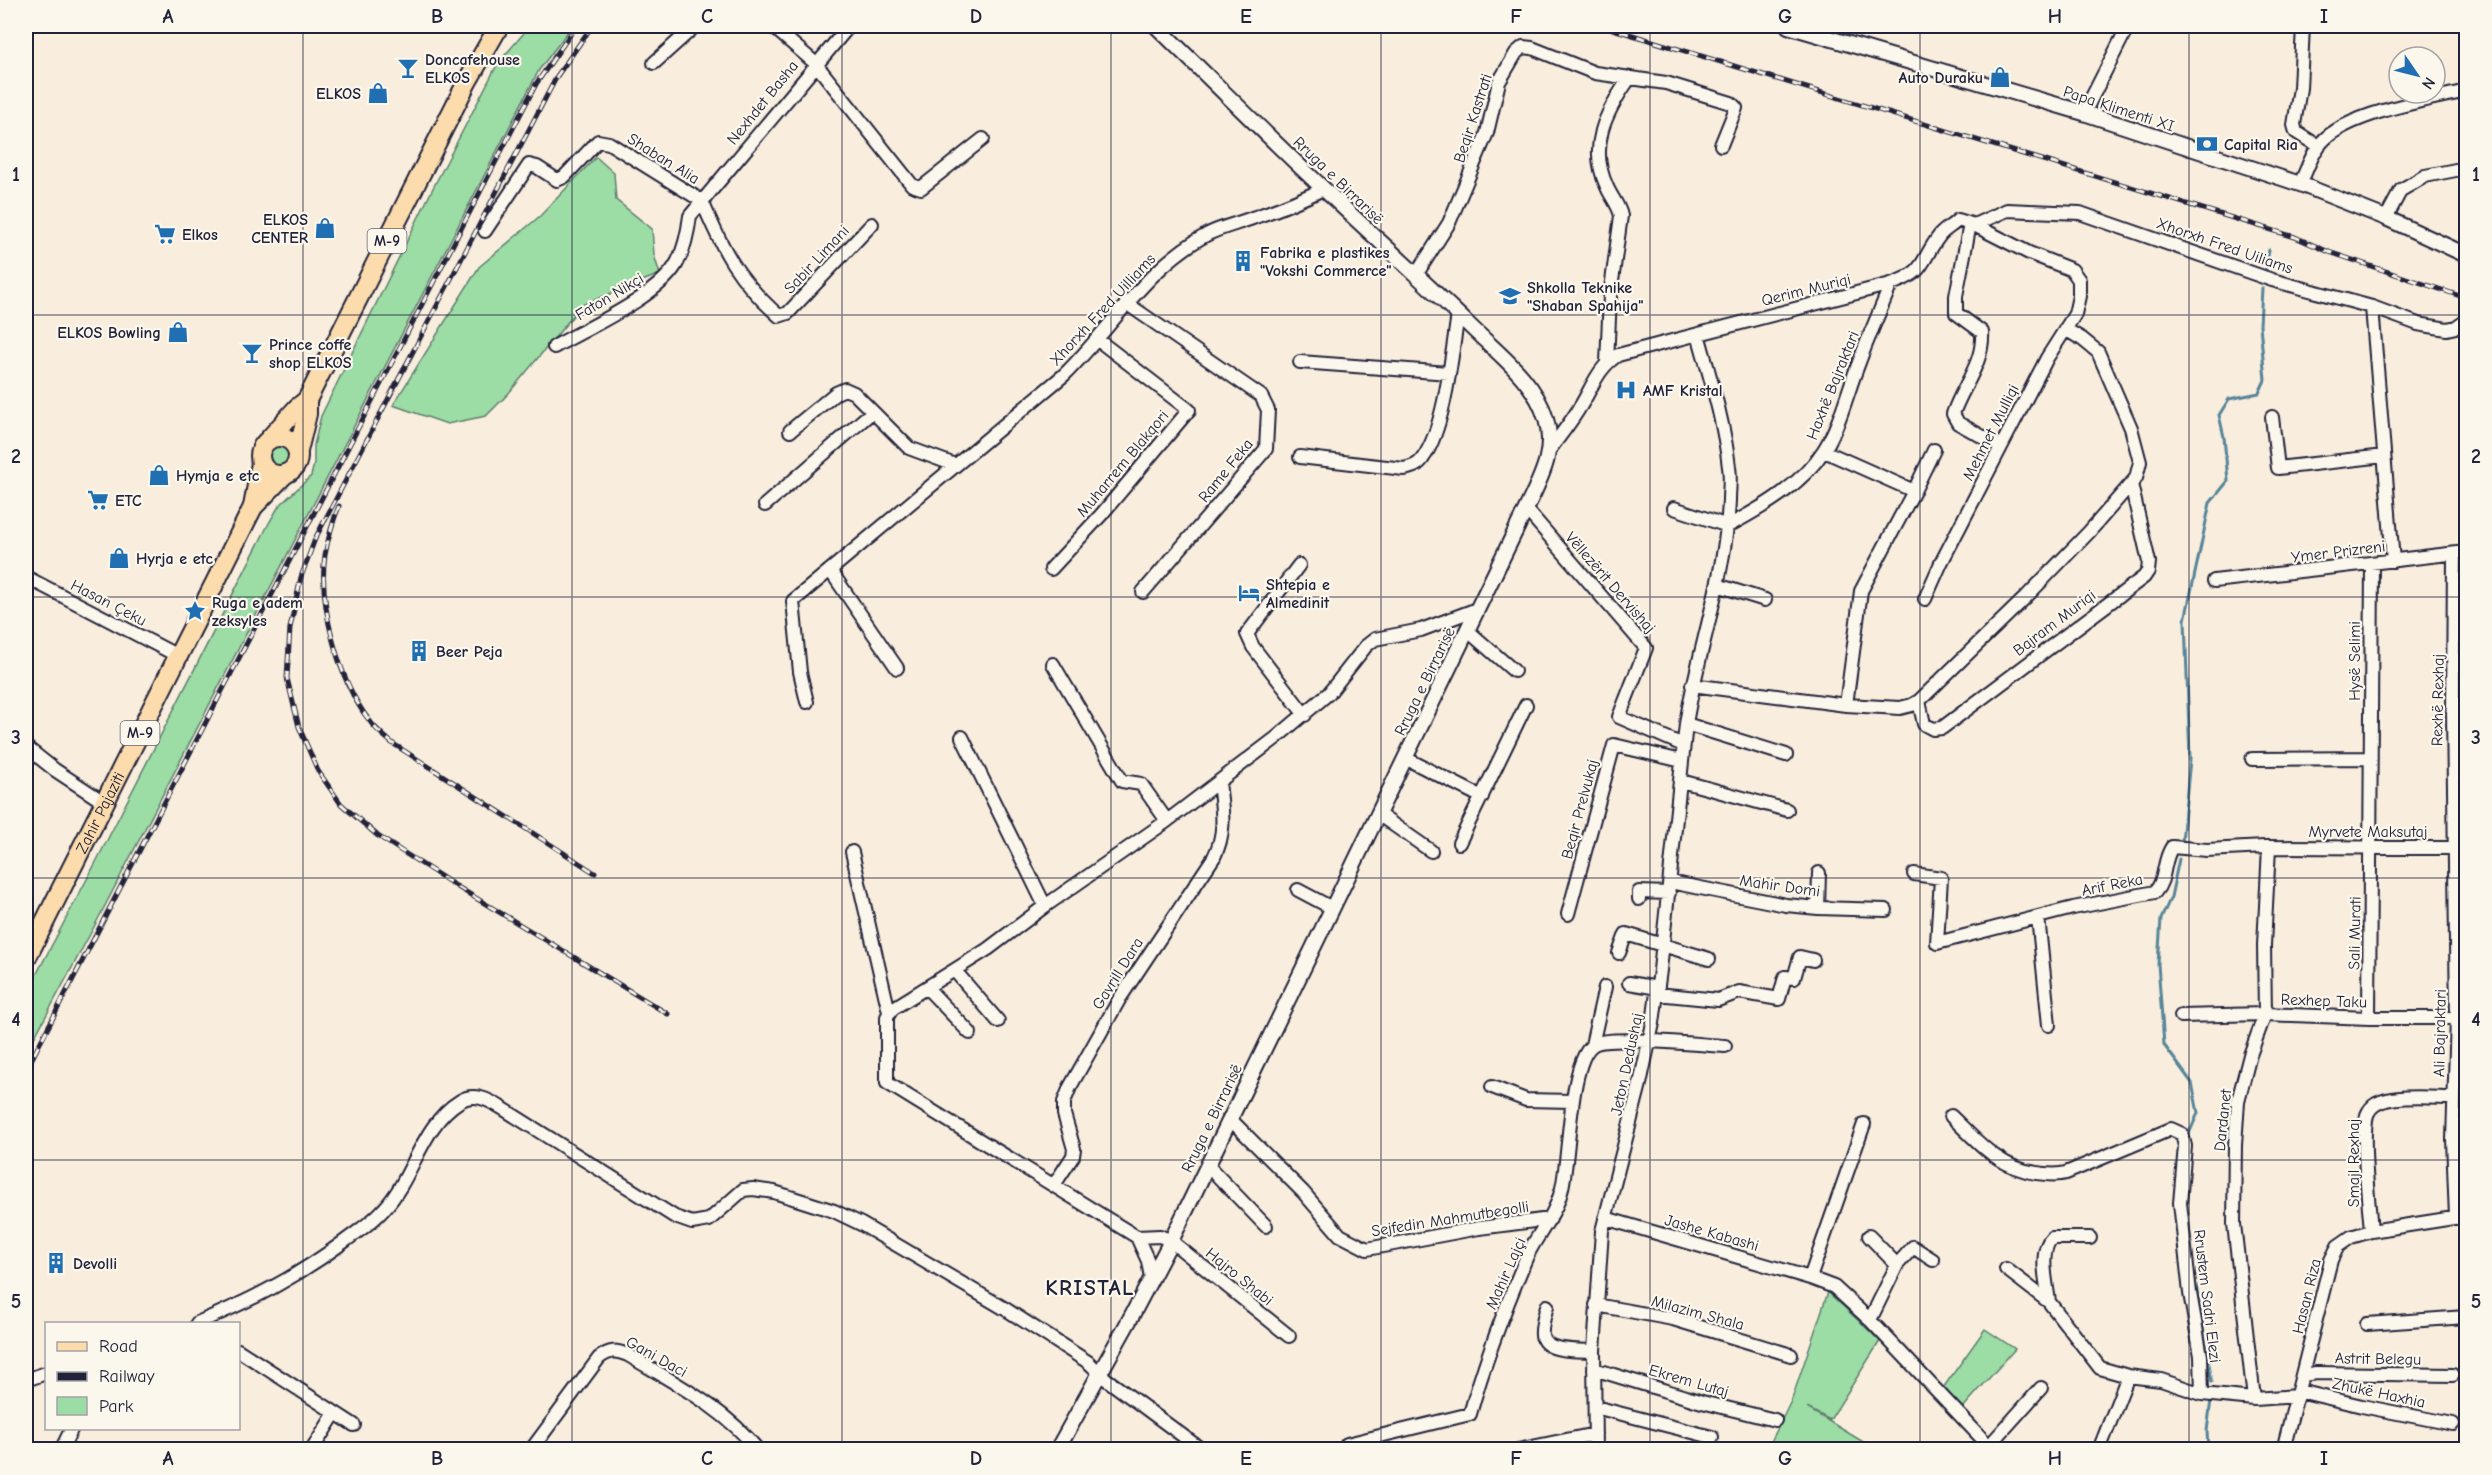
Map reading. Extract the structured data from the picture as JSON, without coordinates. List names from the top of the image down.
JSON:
{
  "streets": {
    "main road": ["M-9", "Zahir Pajaziti"],
    "street": [
      "Nexhdet Basha",
      "Papa Klimenti XI",
      "Beqir Kastrati",
      "Shaban Alia",
      "Rruga e Birrarisë",
      "Xhorxh Fred Uiliams",
      "Sabir Limani",
      "Qerim Muriqi",
      "Faton Nikçi",
      "Xhorxh Fred Uilliams",
      "Haxhë Bajraktari",
      "Mehmet Mulliqi",
      "Muharrem Blakqori",
      "Rame Feka",
      "Ymer Prizreni",
      "Vëllezërit Dervishaj",
      "Hasan Çeku",
      "Bajram Muriqi",
      "Hysë Selimi",
      "Rexhë Rexhaj",
      "Beqir Prelvukaj",
      "Myrvete Maksutaj",
      "Arif Reka",
      "Mahir Domi",
      "Sali Murati",
      "Gavrill Dara",
      "Rexhep Taku",
      "Ali Bajraktari",
      "Jeton Dedushaj",
      "Dardanet",
      "Smajl Rexhaj",
      "Sejfedin Mahmutbegolli",
      "Jashe Kabashi",
      "Mahir Lajçi",
      "Hajro Shabi",
      "Rrustem Sadri Elezi",
      "Hasan Riza",
      "Milazim Shala",
      "Gani Daci",
      "Astrit Belegu",
      "Ekrem Lutaj",
      "Zhukë Haxhia"
    ]
  },
  "crossings": [
    ["Nexhdet Basha", "Shaban Alia"],
    ["Nexhdet Basha", "Sabir Limani"],
    ["Nexhdet Basha", "Faton Nikçi"],
    ["Beqir Kastrati", "Rruga e Birrarisë"],
    ["Shaban Alia", "Sabir Limani"],
    ["Shaban Alia", "Faton Nikçi"],
    ["Rruga e Birrarisë", "Xhorxh Fred Uilliams"],
    ["Rruga e Birrarisë", "Vëllezërit Dervishaj"],
    ["Rruga e Birrarisë", "Sejfedin Mahmutbegolli"],
    ["Rruga e Birrarisë", "Hajro Shabi"],
    ["M-9", "Zahir Pajaziti"],
    ["Xhorxh Fred Uiliams", "Qerim Muriqi"],
    ["Xhorxh Fred Uiliams", "Mehmet Mulliqi"],
    ["Sabir Limani", "Faton Nikçi"],
    ["Qerim Muriqi", "Haxhë Bajraktari"],
    ["Qerim Muriqi", "Mehmet Mulliqi"],
    ["Qerim Muriqi", "Jeton Dedushaj"],
    ["Xhorxh Fred Uilliams", "Muharrem Blakqori"],
    ["Xhorxh Fred Uilliams", "Rame Feka"],
    ["Haxhë Bajraktari", "Jeton Dedushaj"],
    ["Mehmet Mulliqi", "Bajram Muriqi"],
    ["Ymer Prizreni", "Hysë Selimi"],
    ["Ymer Prizreni", "Rexhë Rexhaj"],
    ["Vëllezërit Dervishaj", "Jeton Dedushaj"],
    ["Hasan Çeku", "Zahir Pajaziti"],
    ["Hysë Selimi", "Myrvete Maksutaj"],
    ["Hysë Selimi", "Sali Murati"],
    ["Rexhë Rexhaj", "Myrvete Maksutaj"],
    ["Rexhë Rexhaj", "Ali Bajraktari"],
    ["Beqir Prelvukaj", "Jeton Dedushaj"],
    ["Myrvete Maksutaj", "Arif Reka"],
    ["Myrvete Maksutaj", "Sali Murati"],
    ["Myrvete Maksutaj", "Ali Bajraktari"],
    ["Myrvete Maksutaj", "Dardanet"],
    ["Arif Reka", "Dardanet"],
    ["Mahir Domi", "Jeton Dedushaj"],
    ["Sali Murati", "Rexhep Taku"],
    ["Rexhep Taku", "Ali Bajraktari"],
    ["Rexhep Taku", "Dardanet"],
    ["Ali Bajraktari", "Smajl Rexhaj"],
    ["Ali Bajraktari", "Hasan Riza"],
    ["Jeton Dedushaj", "Jashe Kabashi"],
    ["Jeton Dedushaj", "Milazim Shala"],
    ["Jeton Dedushaj", "Ekrem Lutaj"],
    ["Dardanet", "Zhukë Haxhia"],
    ["Smajl Rexhaj", "Hasan Riza"],
    ["Sejfedin Mahmutbegolli", "Mahir Lajçi"],
    ["Rrustem Sadri Elezi", "Zhukë Haxhia"],
    ["Hasan Riza", "Astrit Belegu"],
    ["Hasan Riza", "Zhukë Haxhia"]
  ],
  "districts": ["KRISTAL"],
  "places": {
    "bar": ["Doncafehouse ELKOS", "Prince coffe shop ELKOS"],
    "shop": [
      "Auto Duraku",
      "ELKOS",
      "ELKOS CENTER",
      "ELKOS Bowling",
      "Hymja e etc",
      "Hyrja e etc"
    ],
    "bank": ["Capital Ria"],
    "supermarket": ["Elkos", "ETC"],
    "building": ["Fabrika e plastikes \"Vokshi Commerce\"", "Beer Peja", "Devolli"],
    "school or university": ["Shkolla Teknike \"Shaban Spahija\""],
    "hospital": ["AMF Kristal"],
    "hotel": ["Shtepia e Almedinit"],
    "place": ["Ruga e adem zeksyles"]
  },
  "legend": ["Road", "Railway", "Park"],
  "north": "bottom right",
  "grid": {
    "columns": [
      "A",
      "B",
      "C",
      "D",
      "E",
      "F",
      "G",
      "H",
      "I"
    ],
    "rows": [
      "1",
      "2",
      "3",
      "4",
      "5"
    ]
  }
}
